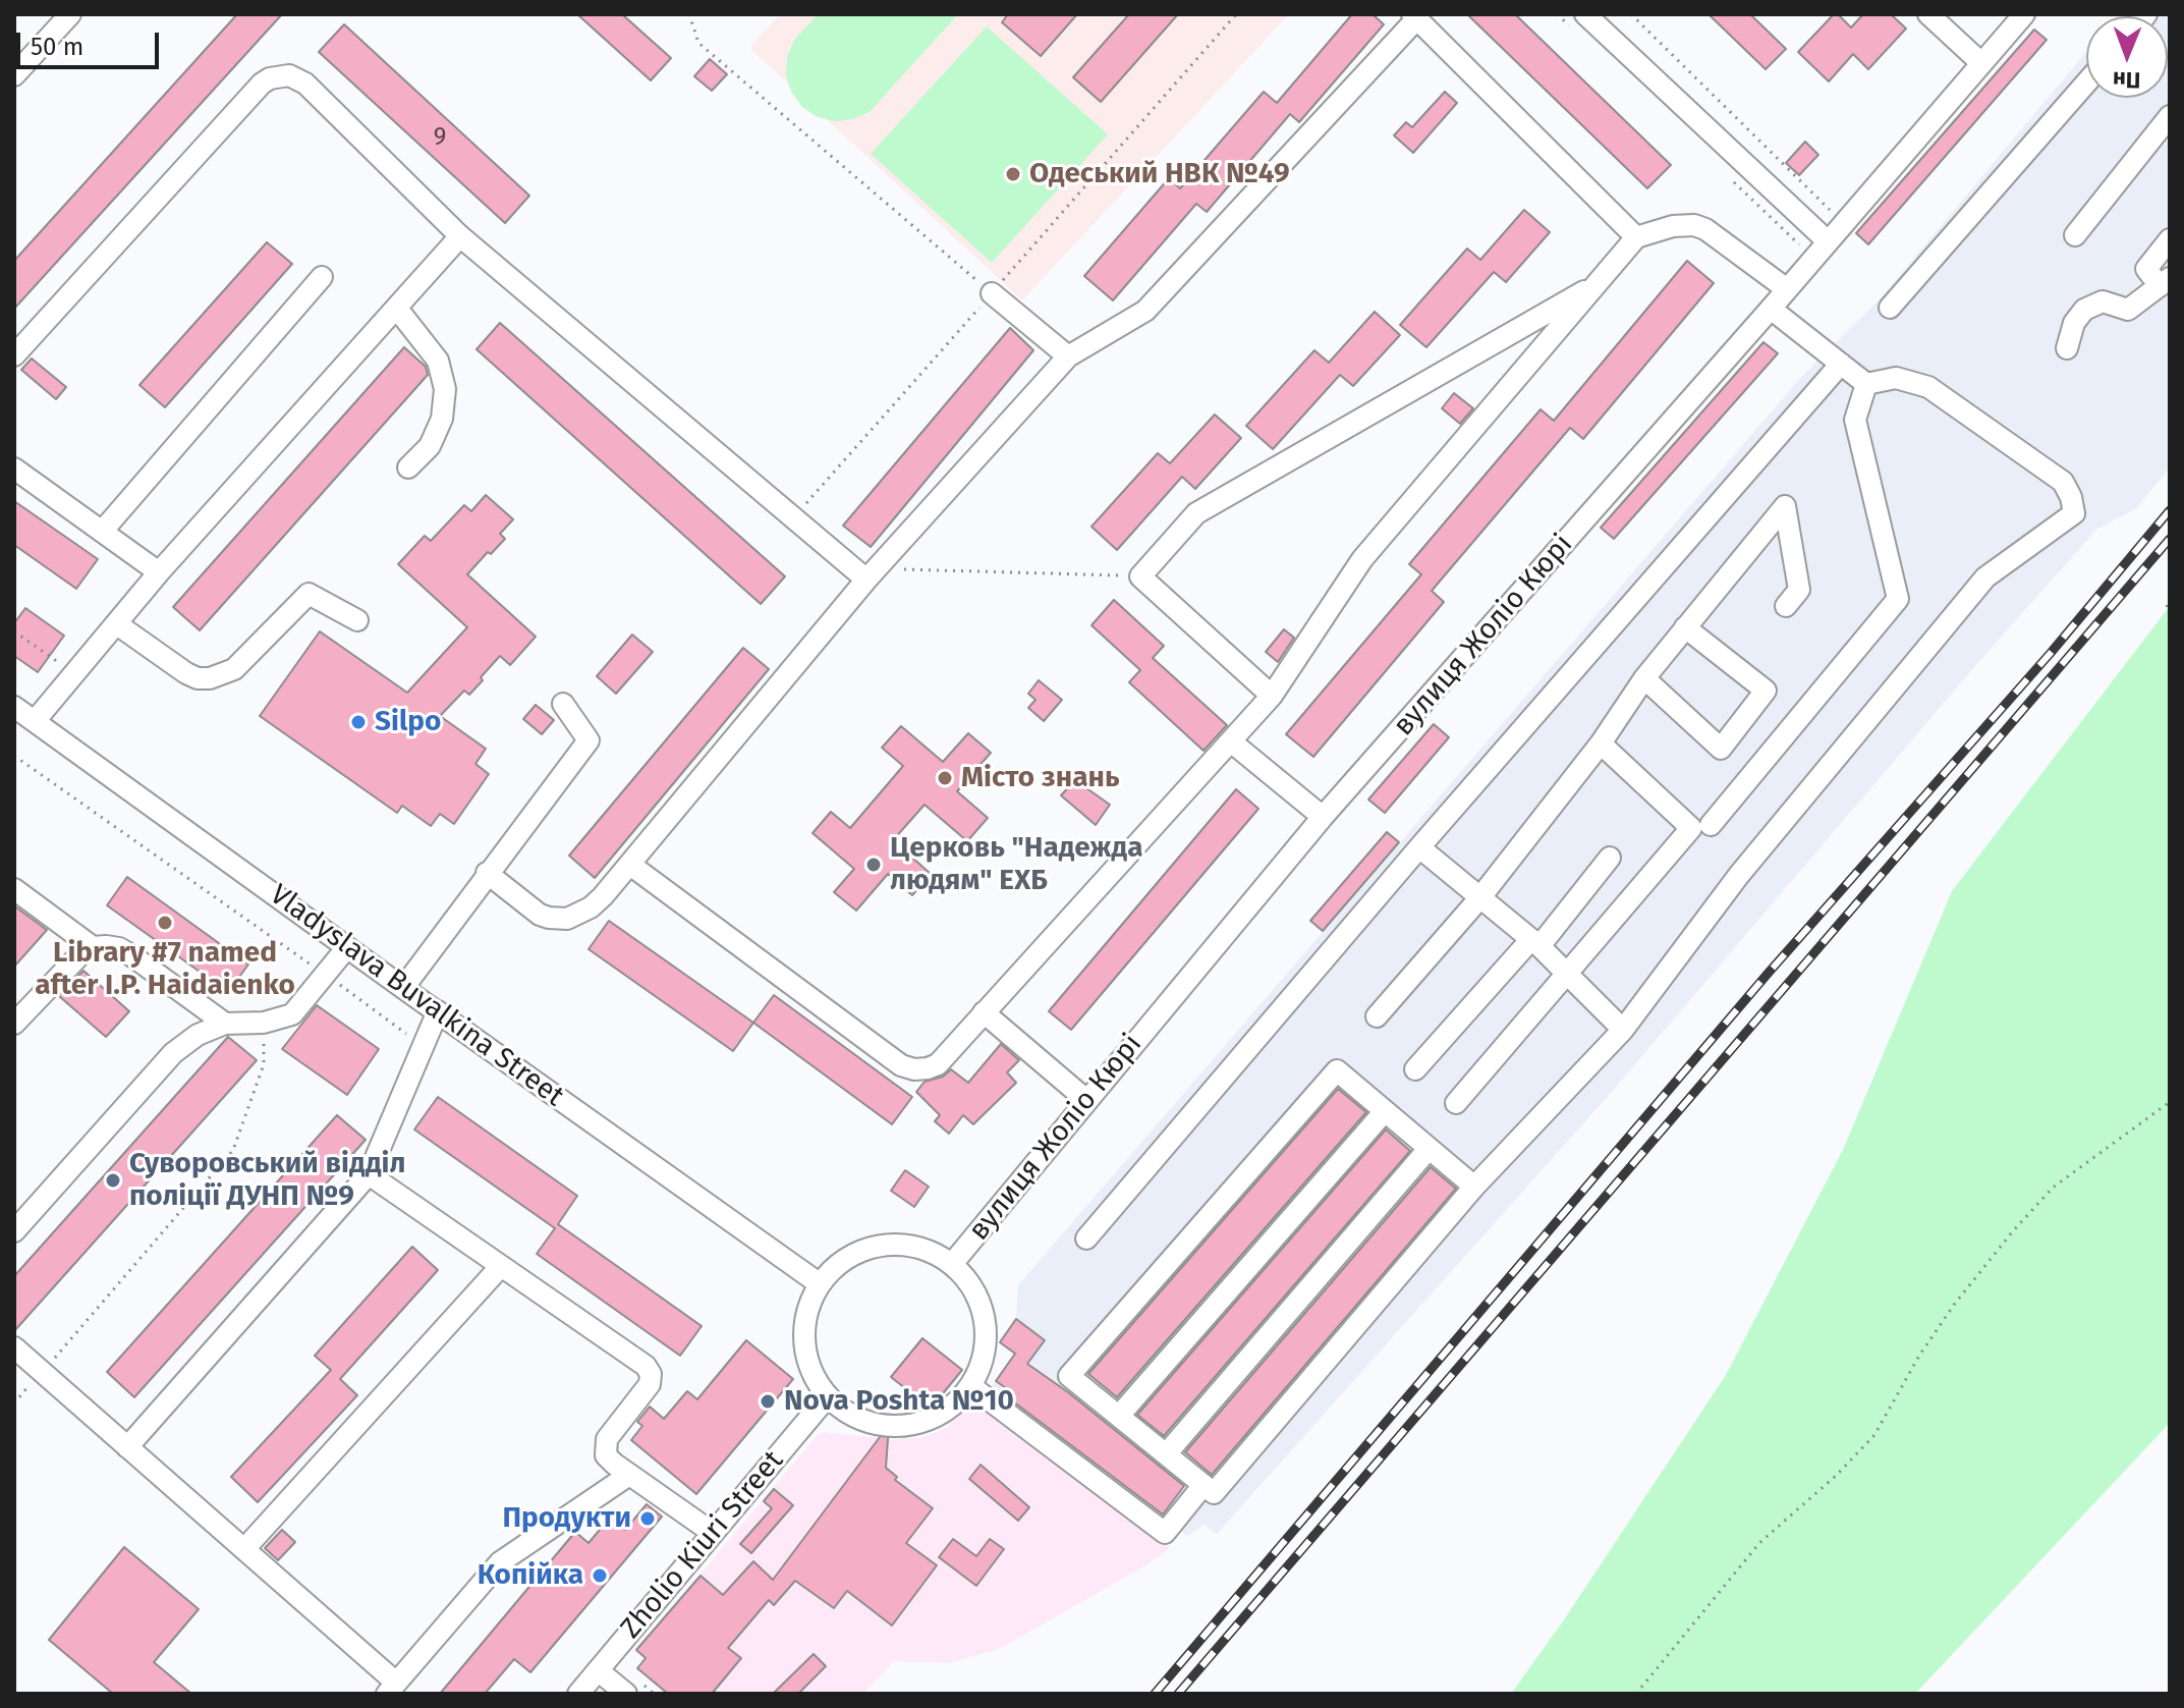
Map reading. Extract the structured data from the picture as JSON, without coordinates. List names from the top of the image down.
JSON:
{
  "streets": {
    "street": ["вулиця Жоліо Кюрі", "Vladyslava Buvalkina Street", "Zholio Kiuri Street"]
  },
  "crossings": [
    ["вулиця Жоліо Кюрі", "Vladyslava Buvalkina Street"],
    ["вулиця Жоліо Кюрі", "Zholio Kiuri Street"],
    ["Vladyslava Buvalkina Street", "Zholio Kiuri Street"]
  ],
  "places": [
    "Одеський НВК №49",
    "Silpo",
    "Місто знань",
    "Церковь \"Надежда людям\" ЕХБ",
    "Library #7 named after I.P. Haidaienko",
    "Суворовський відділ поліції ДУНП №9",
    "Nova Poshta №10",
    "Продукти",
    "Копійка"
  ],
  "house_numbers": ["9"],
  "scale_bar": "50 m",
  "north": "bottom"
}
